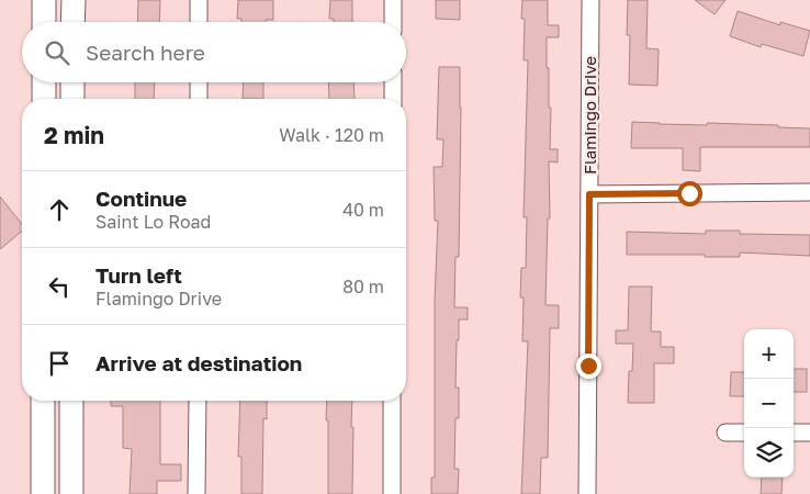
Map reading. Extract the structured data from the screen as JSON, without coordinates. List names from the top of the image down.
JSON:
{
  "streets": {
    "street": ["Flamingo Drive"]
  },
  "page": {
    "search": "Search here",
    "heading": ["2 min", "Walk · 120 m"],
    "list": [
      ["Continue", "Saint Lo Road", "40 m"],
      ["Turn left", "Flamingo Drive", "80 m"],
      "Arrive at destination"
    ],
    "map_buttons": ["+", "−"]
  }
}
